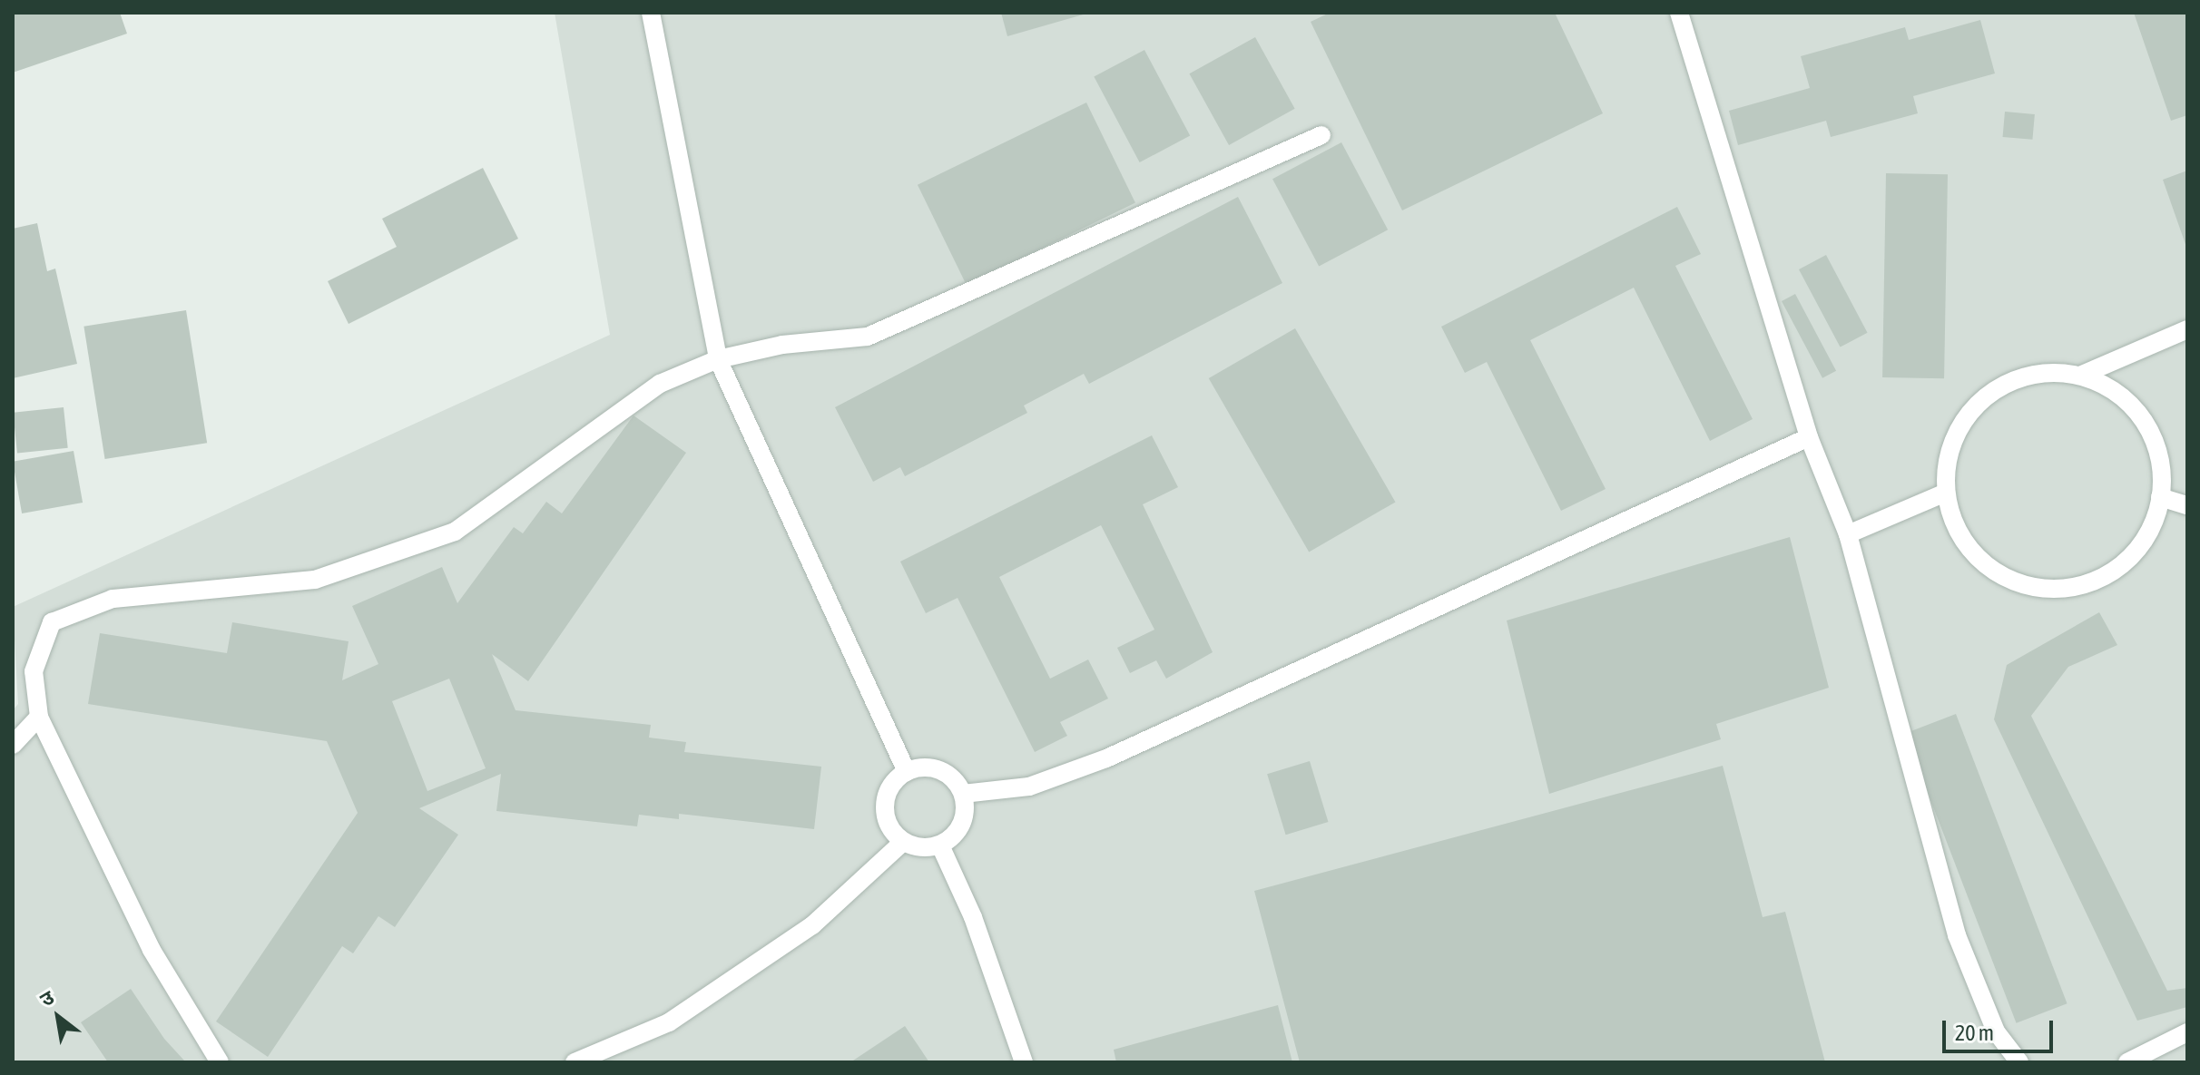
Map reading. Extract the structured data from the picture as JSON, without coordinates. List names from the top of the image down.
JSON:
{
  "scale_bar": "20 m",
  "north": "top left"
}
